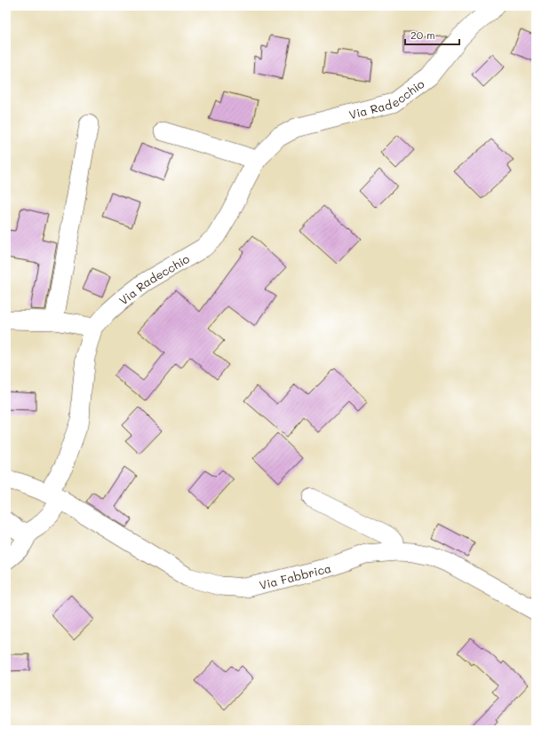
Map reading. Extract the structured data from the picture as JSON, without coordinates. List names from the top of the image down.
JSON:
{
  "streets": {
    "street": ["Via Radecchio", "Via Fabbrica"]
  },
  "crossings": [
    ["Via Radecchio", "Via Fabbrica"]
  ],
  "scale_bar": "20 m"
}
